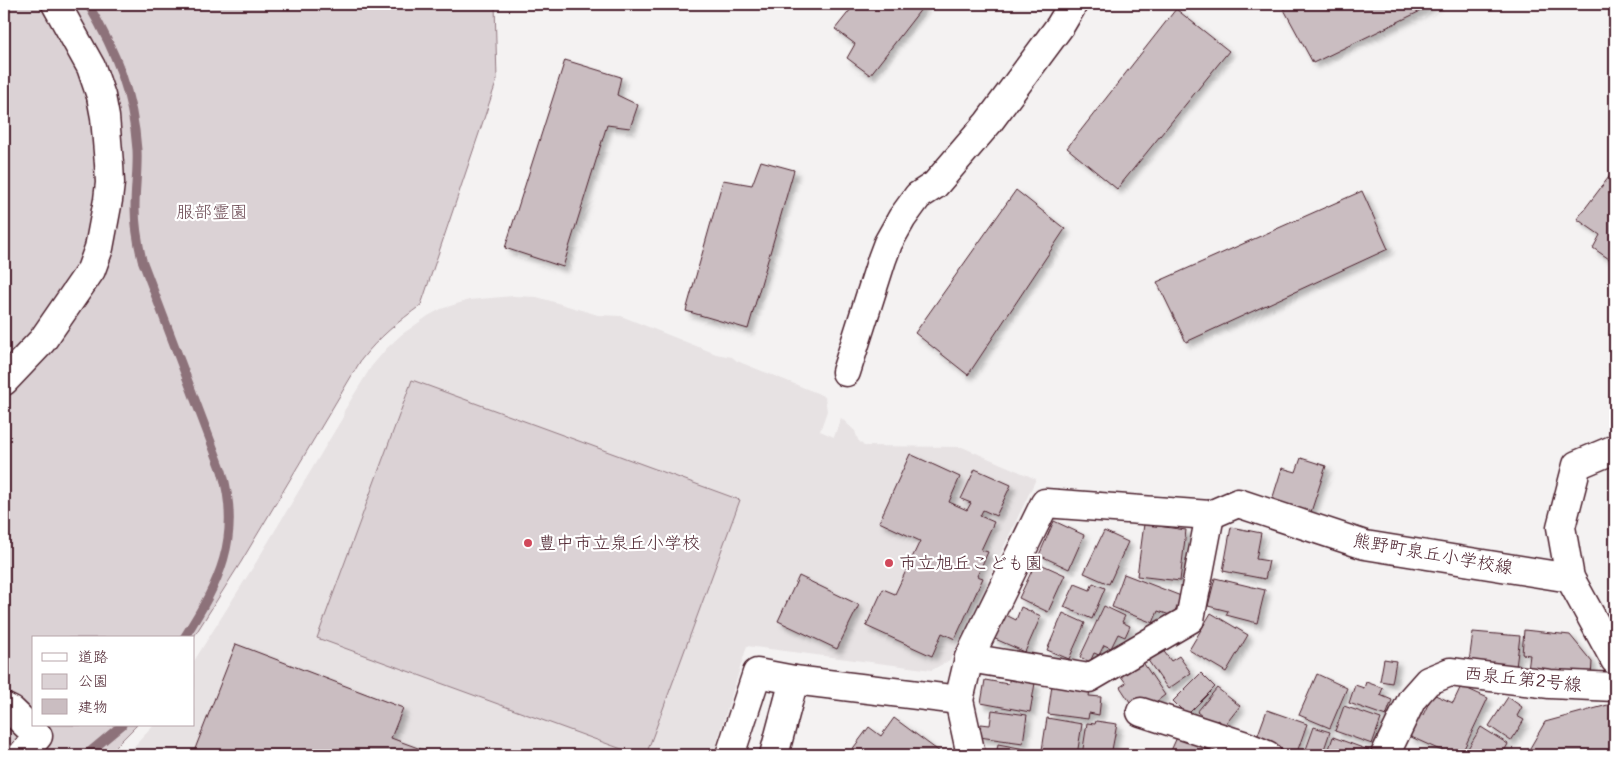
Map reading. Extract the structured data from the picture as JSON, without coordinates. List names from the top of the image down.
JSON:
{
  "streets": {
    "street": ["熊野町泉丘小学校線", "西泉丘第2号線"]
  },
  "parks": ["服部霊園"],
  "places": ["豊中市立泉丘小学校", "市立旭丘こども園"],
  "legend": ["道路", "公園", "建物"]
}
